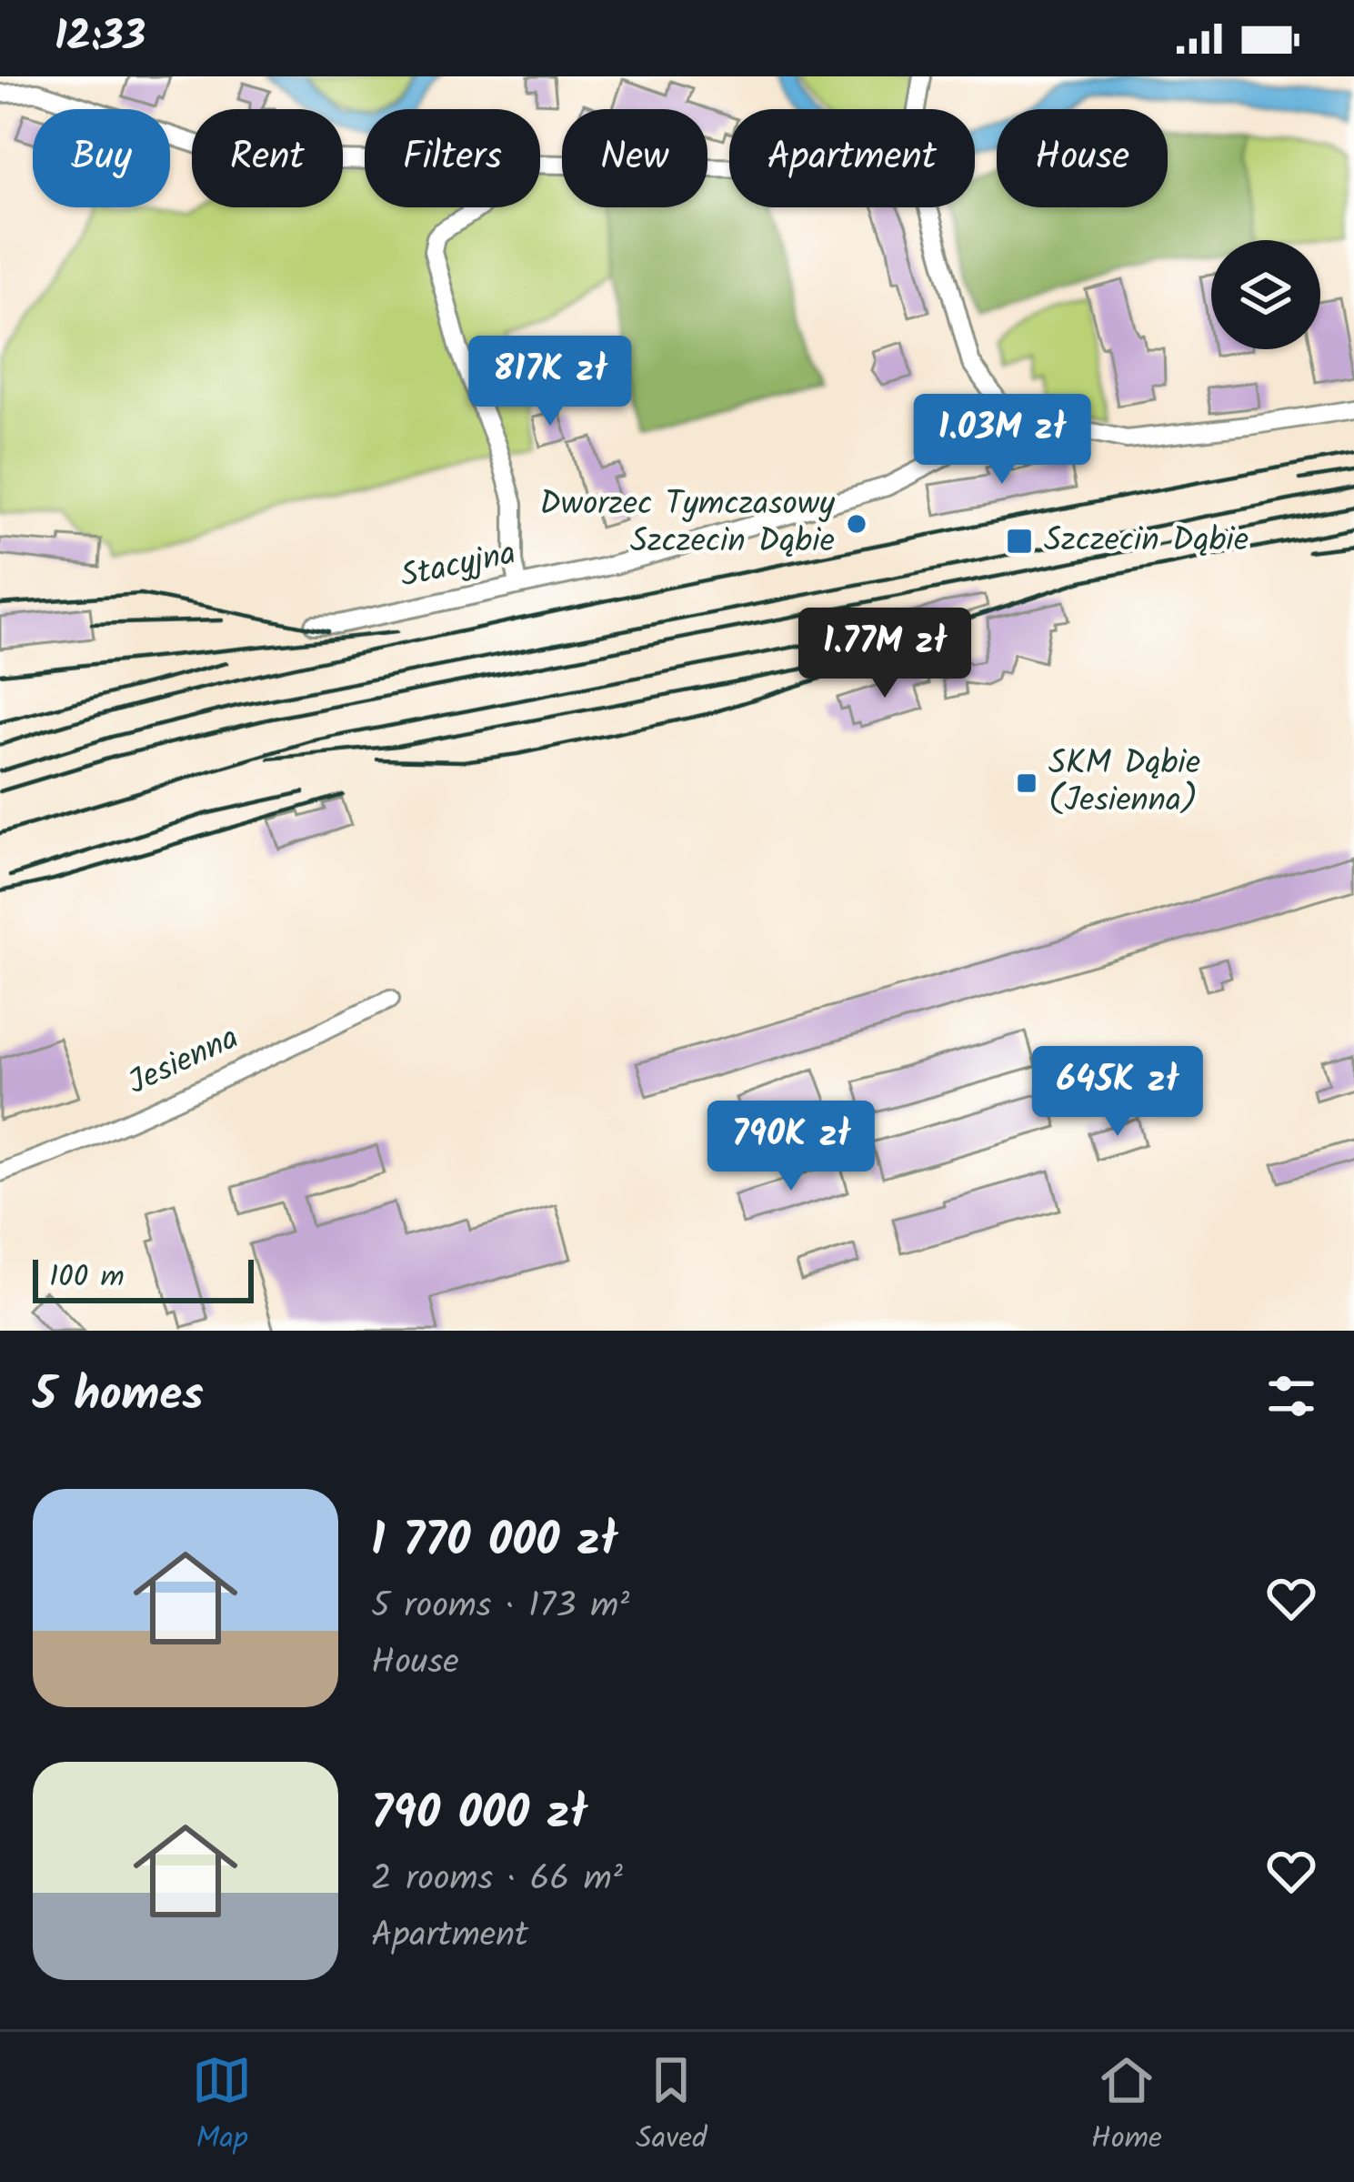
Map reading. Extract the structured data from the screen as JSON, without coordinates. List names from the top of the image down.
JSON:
{
  "streets": {
    "street": ["Stacyjna", "Jesienna"]
  },
  "places": {
    "other": ["Dworzec Tymczasowy Szczecin Dąbie"],
    "transit": ["Szczecin Dąbie", "SKM Dąbie (Jesienna)"]
  },
  "scale_bar": "100 m",
  "page": {
    "status": "12:33",
    "chip": [
      "Buy",
      "Rent",
      "Filters",
      "New",
      "Apartment",
      "House"
    ],
    "price": [
      "817K zł",
      "1.03M zł",
      "1.77M zł",
      "645K zł",
      "790K zł"
    ],
    "scale": "100 m",
    "heading": "5 homes",
    "list": [
      {
        "name": "1 770 000 zł",
        "note": "5 rooms · 173 m² · House"
      },
      {
        "name": "790 000 zł",
        "note": "2 rooms · 66 m² · Apartment"
      }
    ],
    "tabs": ["Map", "Saved", "Home"]
  }
}
